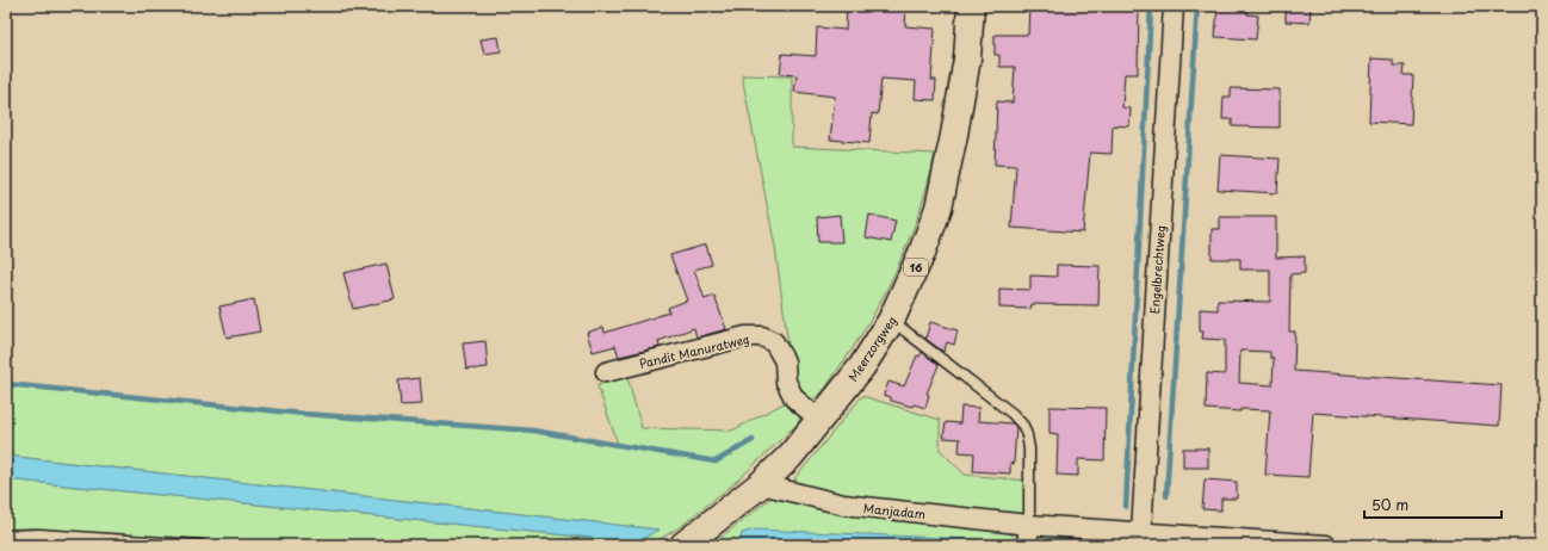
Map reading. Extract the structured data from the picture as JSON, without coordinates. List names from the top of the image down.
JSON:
{
  "streets": {
    "main road": ["16", "Meerzorgweg"],
    "street": ["Engelbrechtweg", "Pandit Manuratweg", "Manjadam"]
  },
  "crossings": [
    ["Engelbrechtweg", "Manjadam"],
    ["Meerzorgweg", "Pandit Manuratweg"],
    ["Meerzorgweg", "Manjadam"]
  ],
  "scale_bar": "50 m"
}
